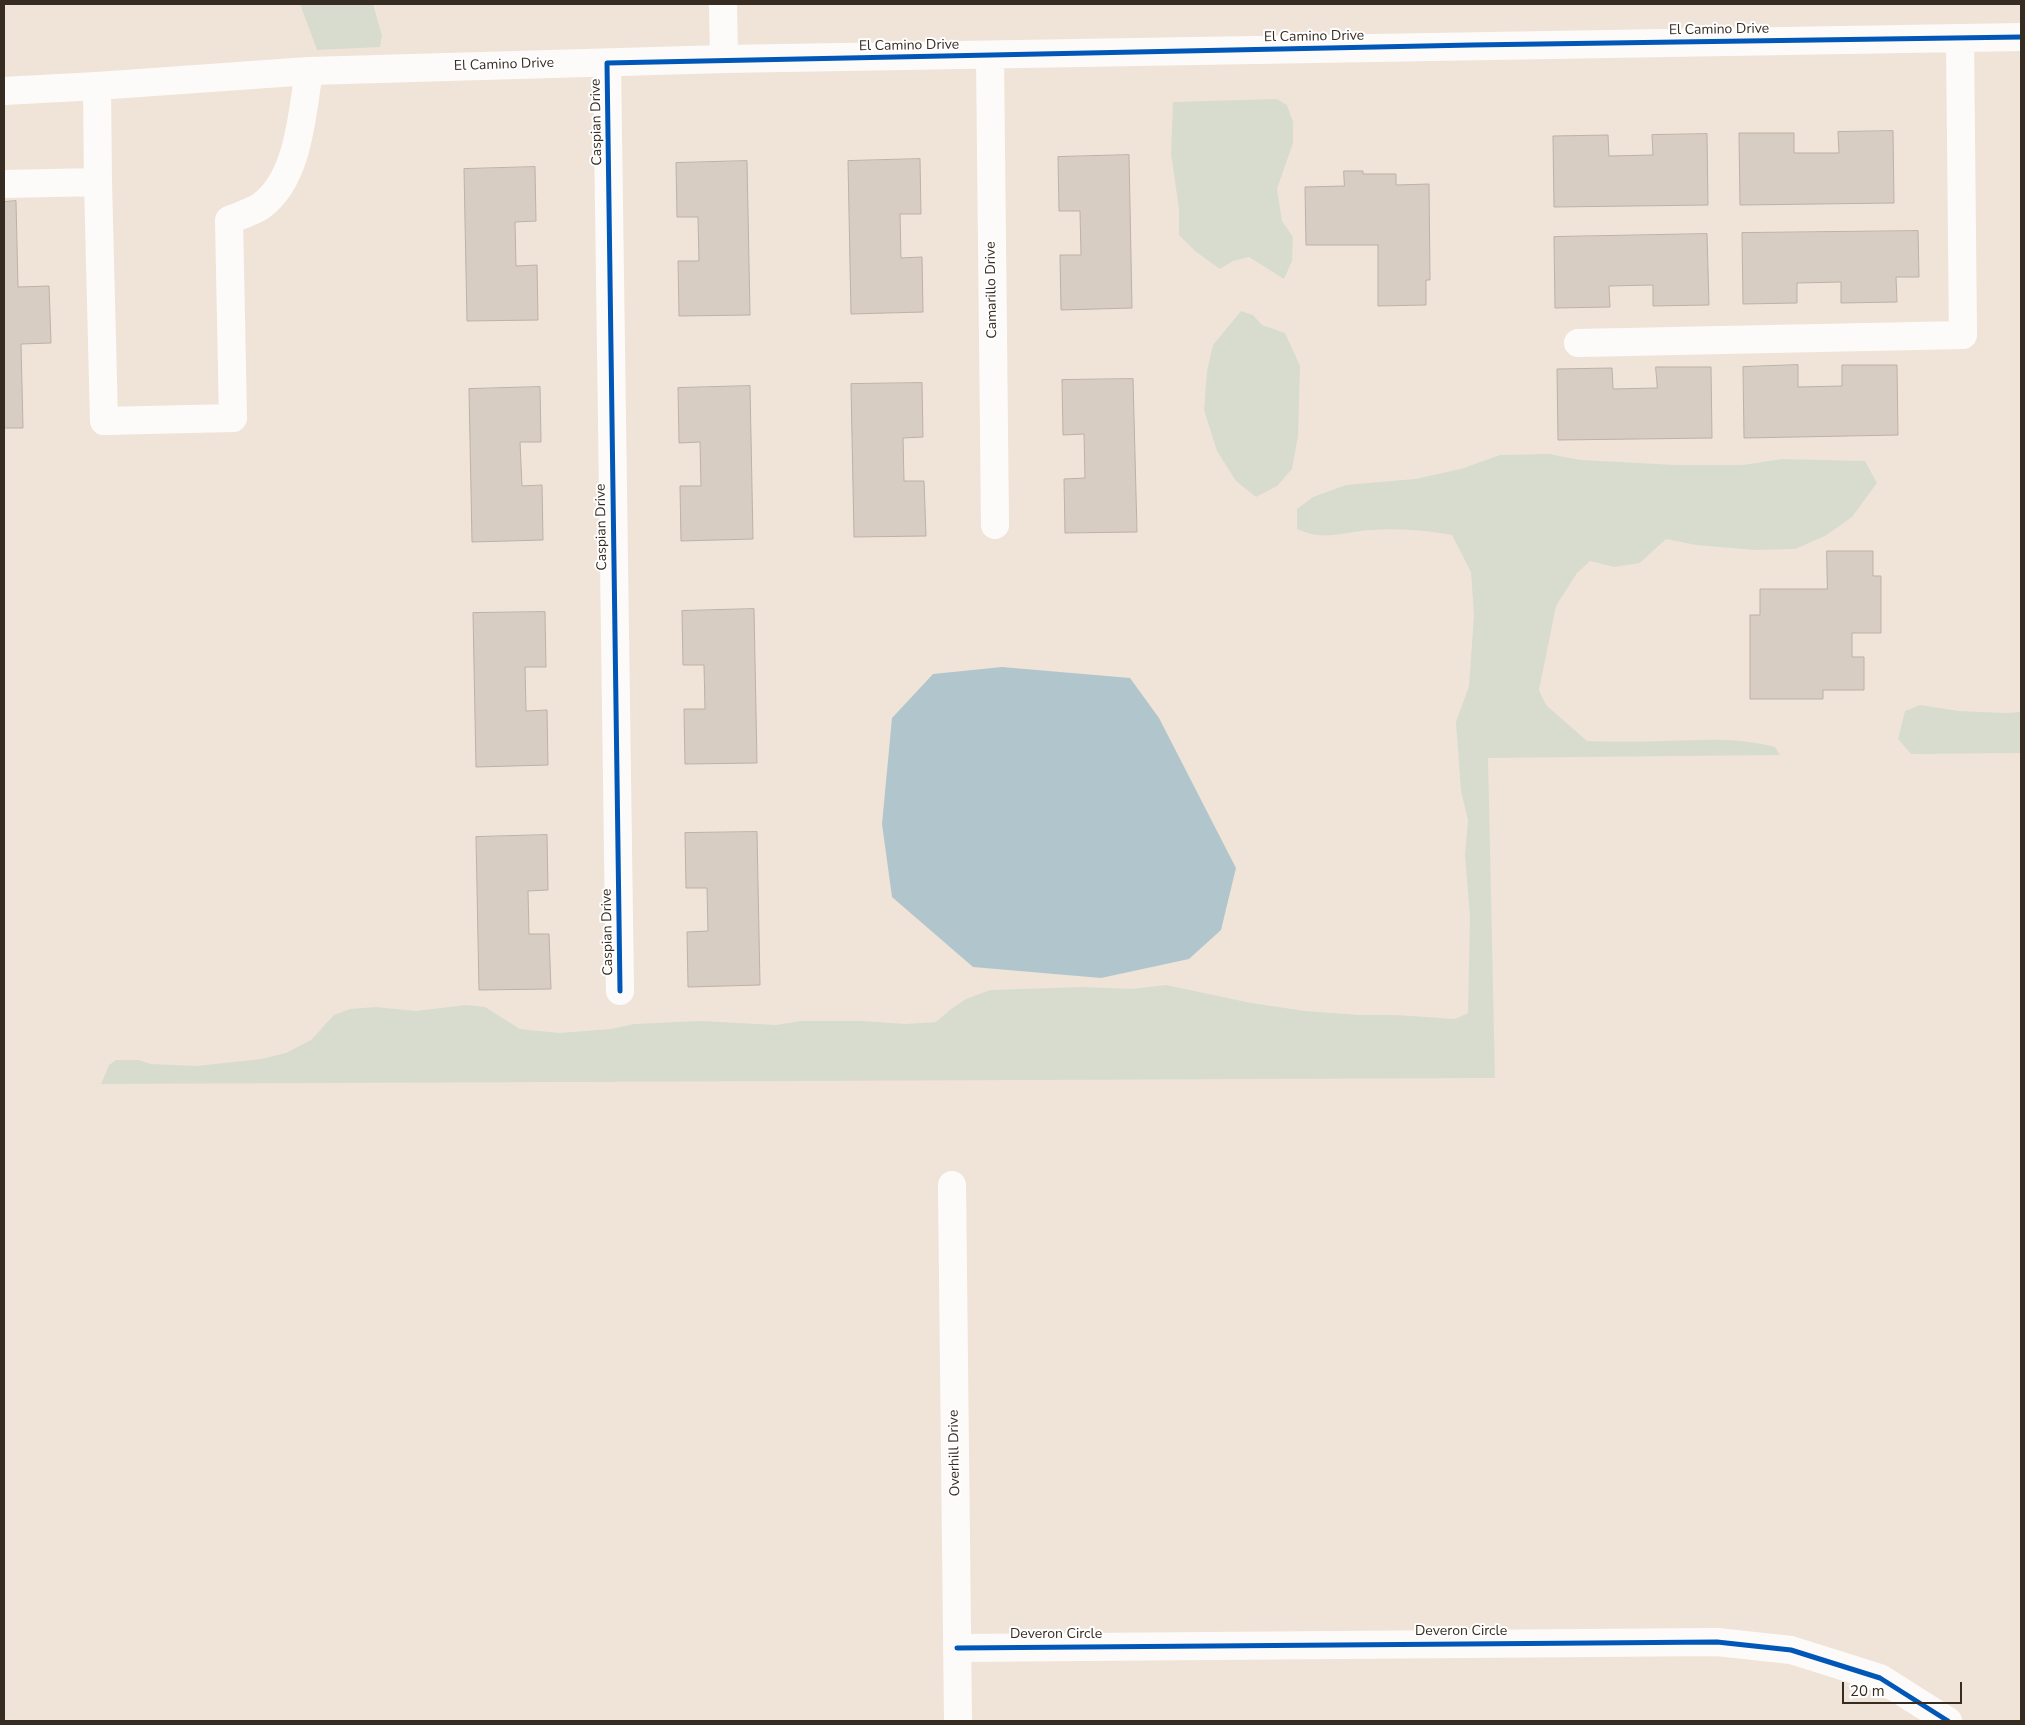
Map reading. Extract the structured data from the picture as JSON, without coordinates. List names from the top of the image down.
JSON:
{
  "streets": {
    "street": [
      "El Camino Drive",
      "Caspian Drive",
      "Camarillo Drive",
      "Overhill Drive",
      "Deveron Circle"
    ]
  },
  "crossings": [
    ["El Camino Drive", "Caspian Drive"],
    ["El Camino Drive", "Camarillo Drive"],
    ["Overhill Drive", "Deveron Circle"]
  ],
  "scale_bar": "20 m"
}
